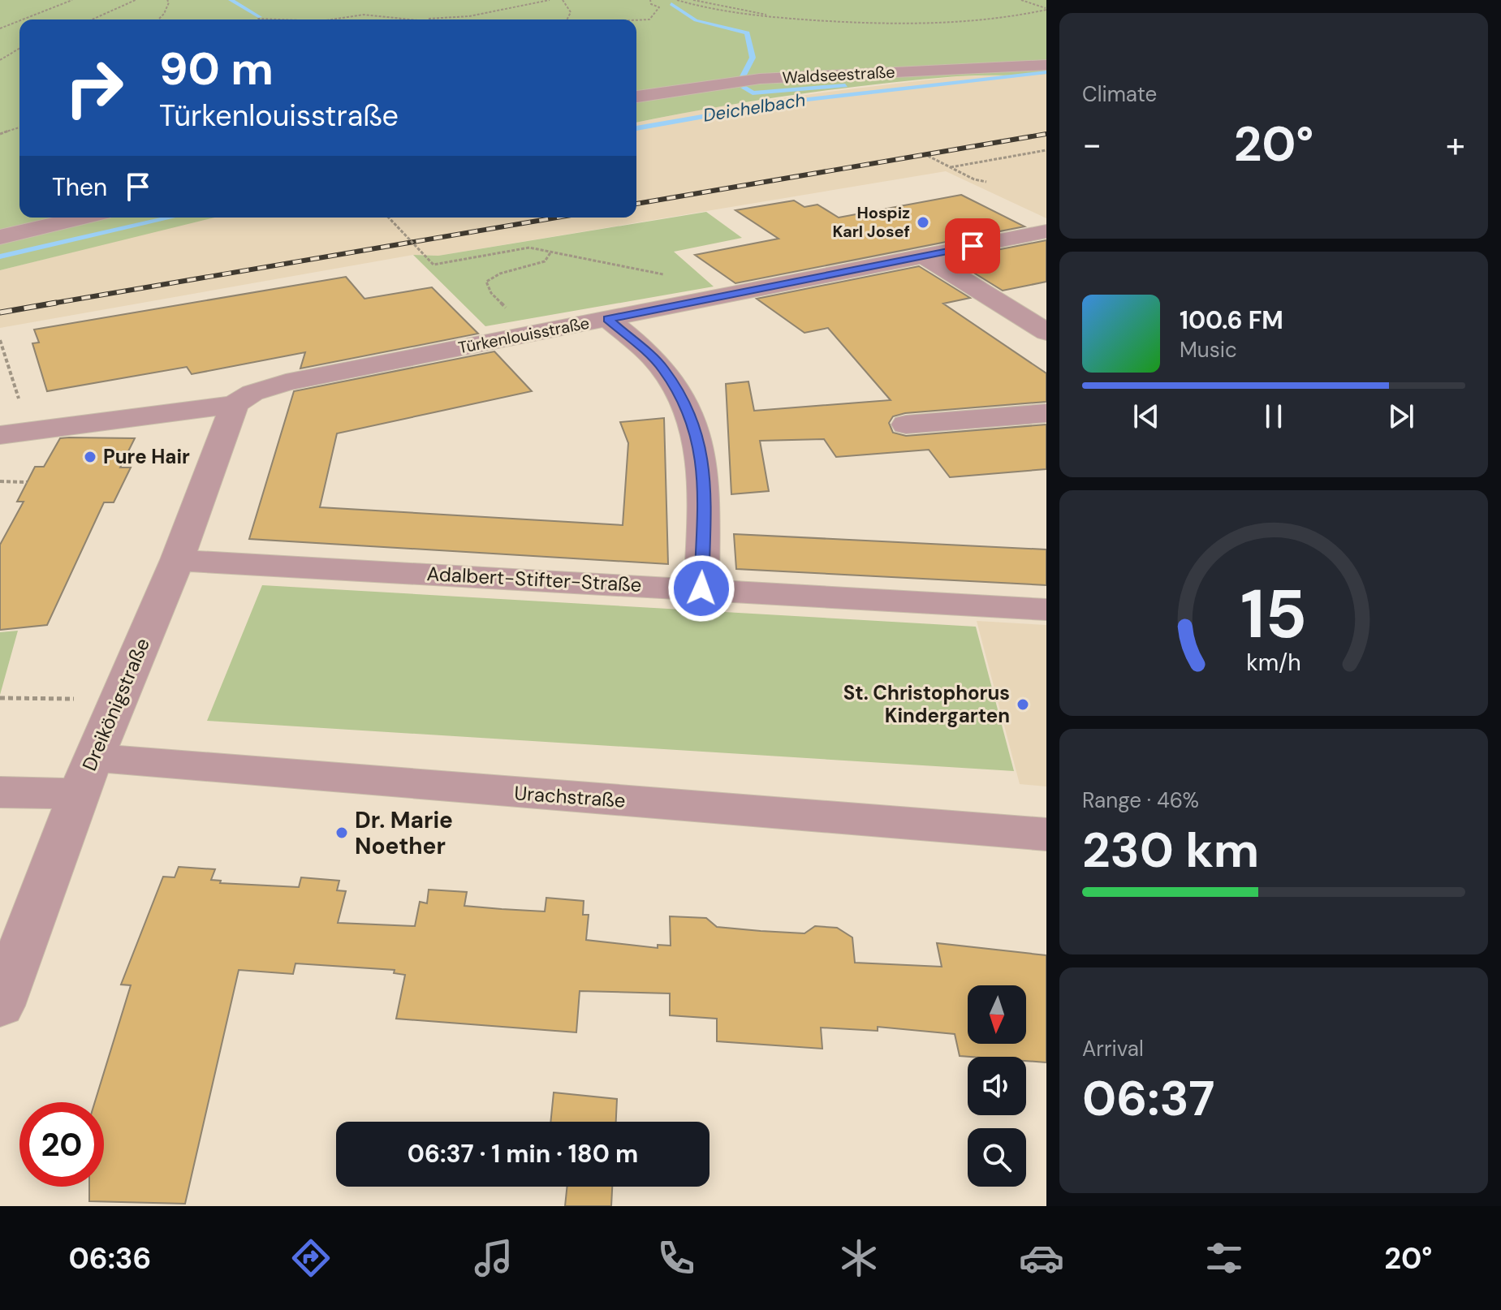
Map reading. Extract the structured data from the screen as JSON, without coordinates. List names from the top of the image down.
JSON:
{
  "streets": {
    "street": [
      "Waldseestraße",
      "Türkenlouisstraße",
      "Adalbert-Stifter-Straße",
      "Dreikönigstraße",
      "Urachstraße"
    ]
  },
  "crossings": [
    ["Türkenlouisstraße", "Dreikönigstraße"],
    ["Adalbert-Stifter-Straße", "Dreikönigstraße"],
    ["Dreikönigstraße", "Urachstraße"]
  ],
  "water": ["Deichelbach"],
  "places": [
    "Hospiz Karl Josef",
    "Pure Hair",
    "St. Christophorus Kindergarten",
    "Dr. Marie Noether"
  ],
  "north": "bottom",
  "page": {
    "tile": [
      "Climate",
      ["Range · 46%", "230 km"],
      ["Arrival", "06:37"]
    ],
    "turn": ["90 m", "Türkenlouisstraße"],
    "heat": ["−", "20°", "+"],
    "then": "Then",
    "song": ["100.6 FM", "Music"],
    "limit": "20",
    "trip": "06:37 · 1 min · 180 m",
    "tabs": ["06:36", "20°"],
    "gauge": ["15", "km/h"]
  }
}
